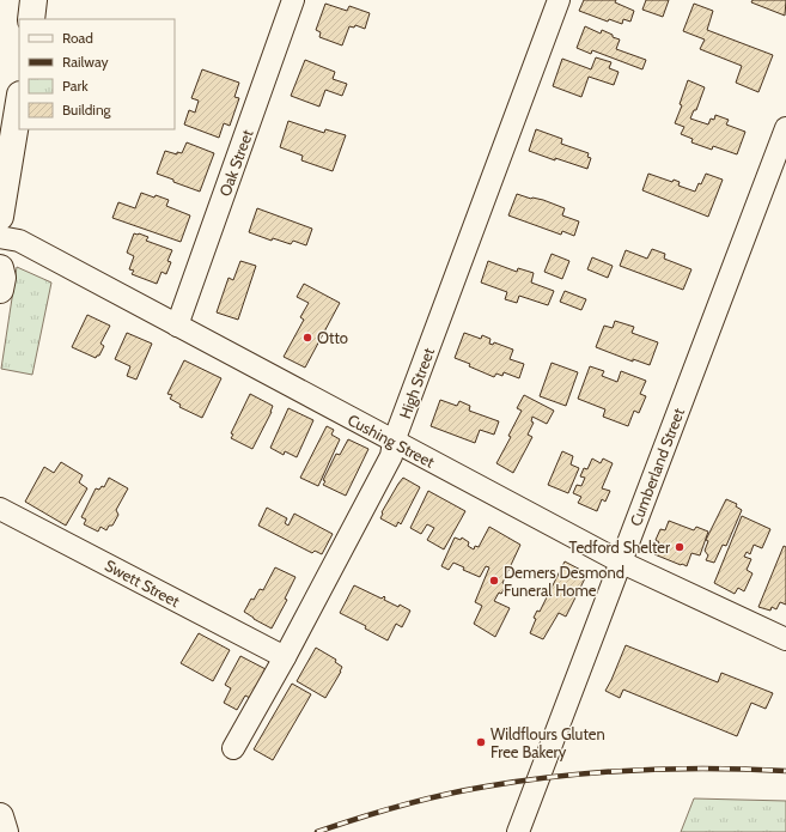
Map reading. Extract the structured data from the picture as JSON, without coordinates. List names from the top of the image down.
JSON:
{
  "streets": {
    "street": [
      "Oak Street",
      "High Street",
      "Cushing Street",
      "Cumberland Street",
      "Swett Street"
    ]
  },
  "crossings": [
    ["Oak Street", "Cushing Street"],
    ["High Street", "Cushing Street"],
    ["High Street", "Swett Street"],
    ["Cushing Street", "Cumberland Street"]
  ],
  "places": [
    "Otto",
    "Tedford Shelter",
    "Demers Desmond Funeral Home",
    "Wildflours Gluten Free Bakery"
  ],
  "legend": [
    "Road",
    "Railway",
    "Park",
    "Building"
  ]
}
